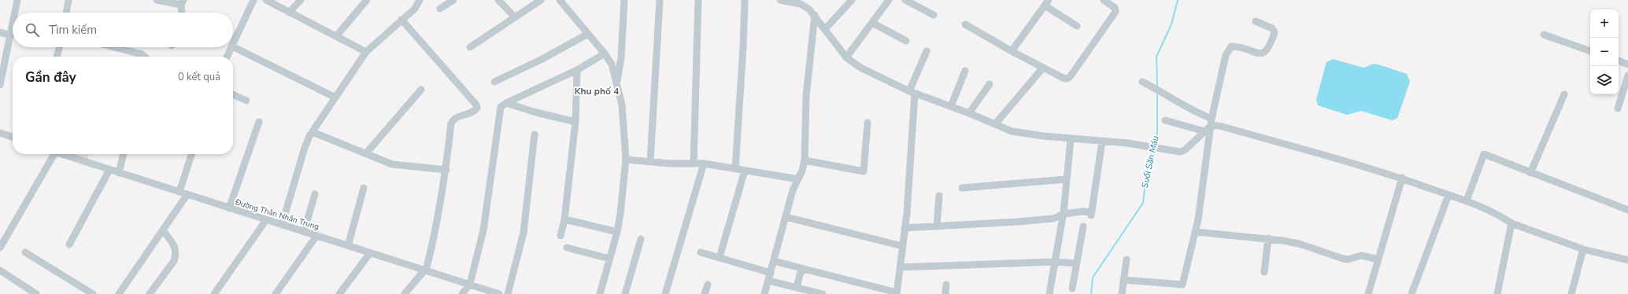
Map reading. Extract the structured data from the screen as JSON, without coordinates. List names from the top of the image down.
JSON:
{
  "streets": {
    "street": ["Đường Thân Nhân Trung"]
  },
  "districts": ["Khu phố 4"],
  "water": ["Suối Săn Máu"],
  "page": {
    "map_buttons": ["+", "−"],
    "search": "Tìm kiếm",
    "heading": ["Gần đây", "0 kết quả"]
  }
}
